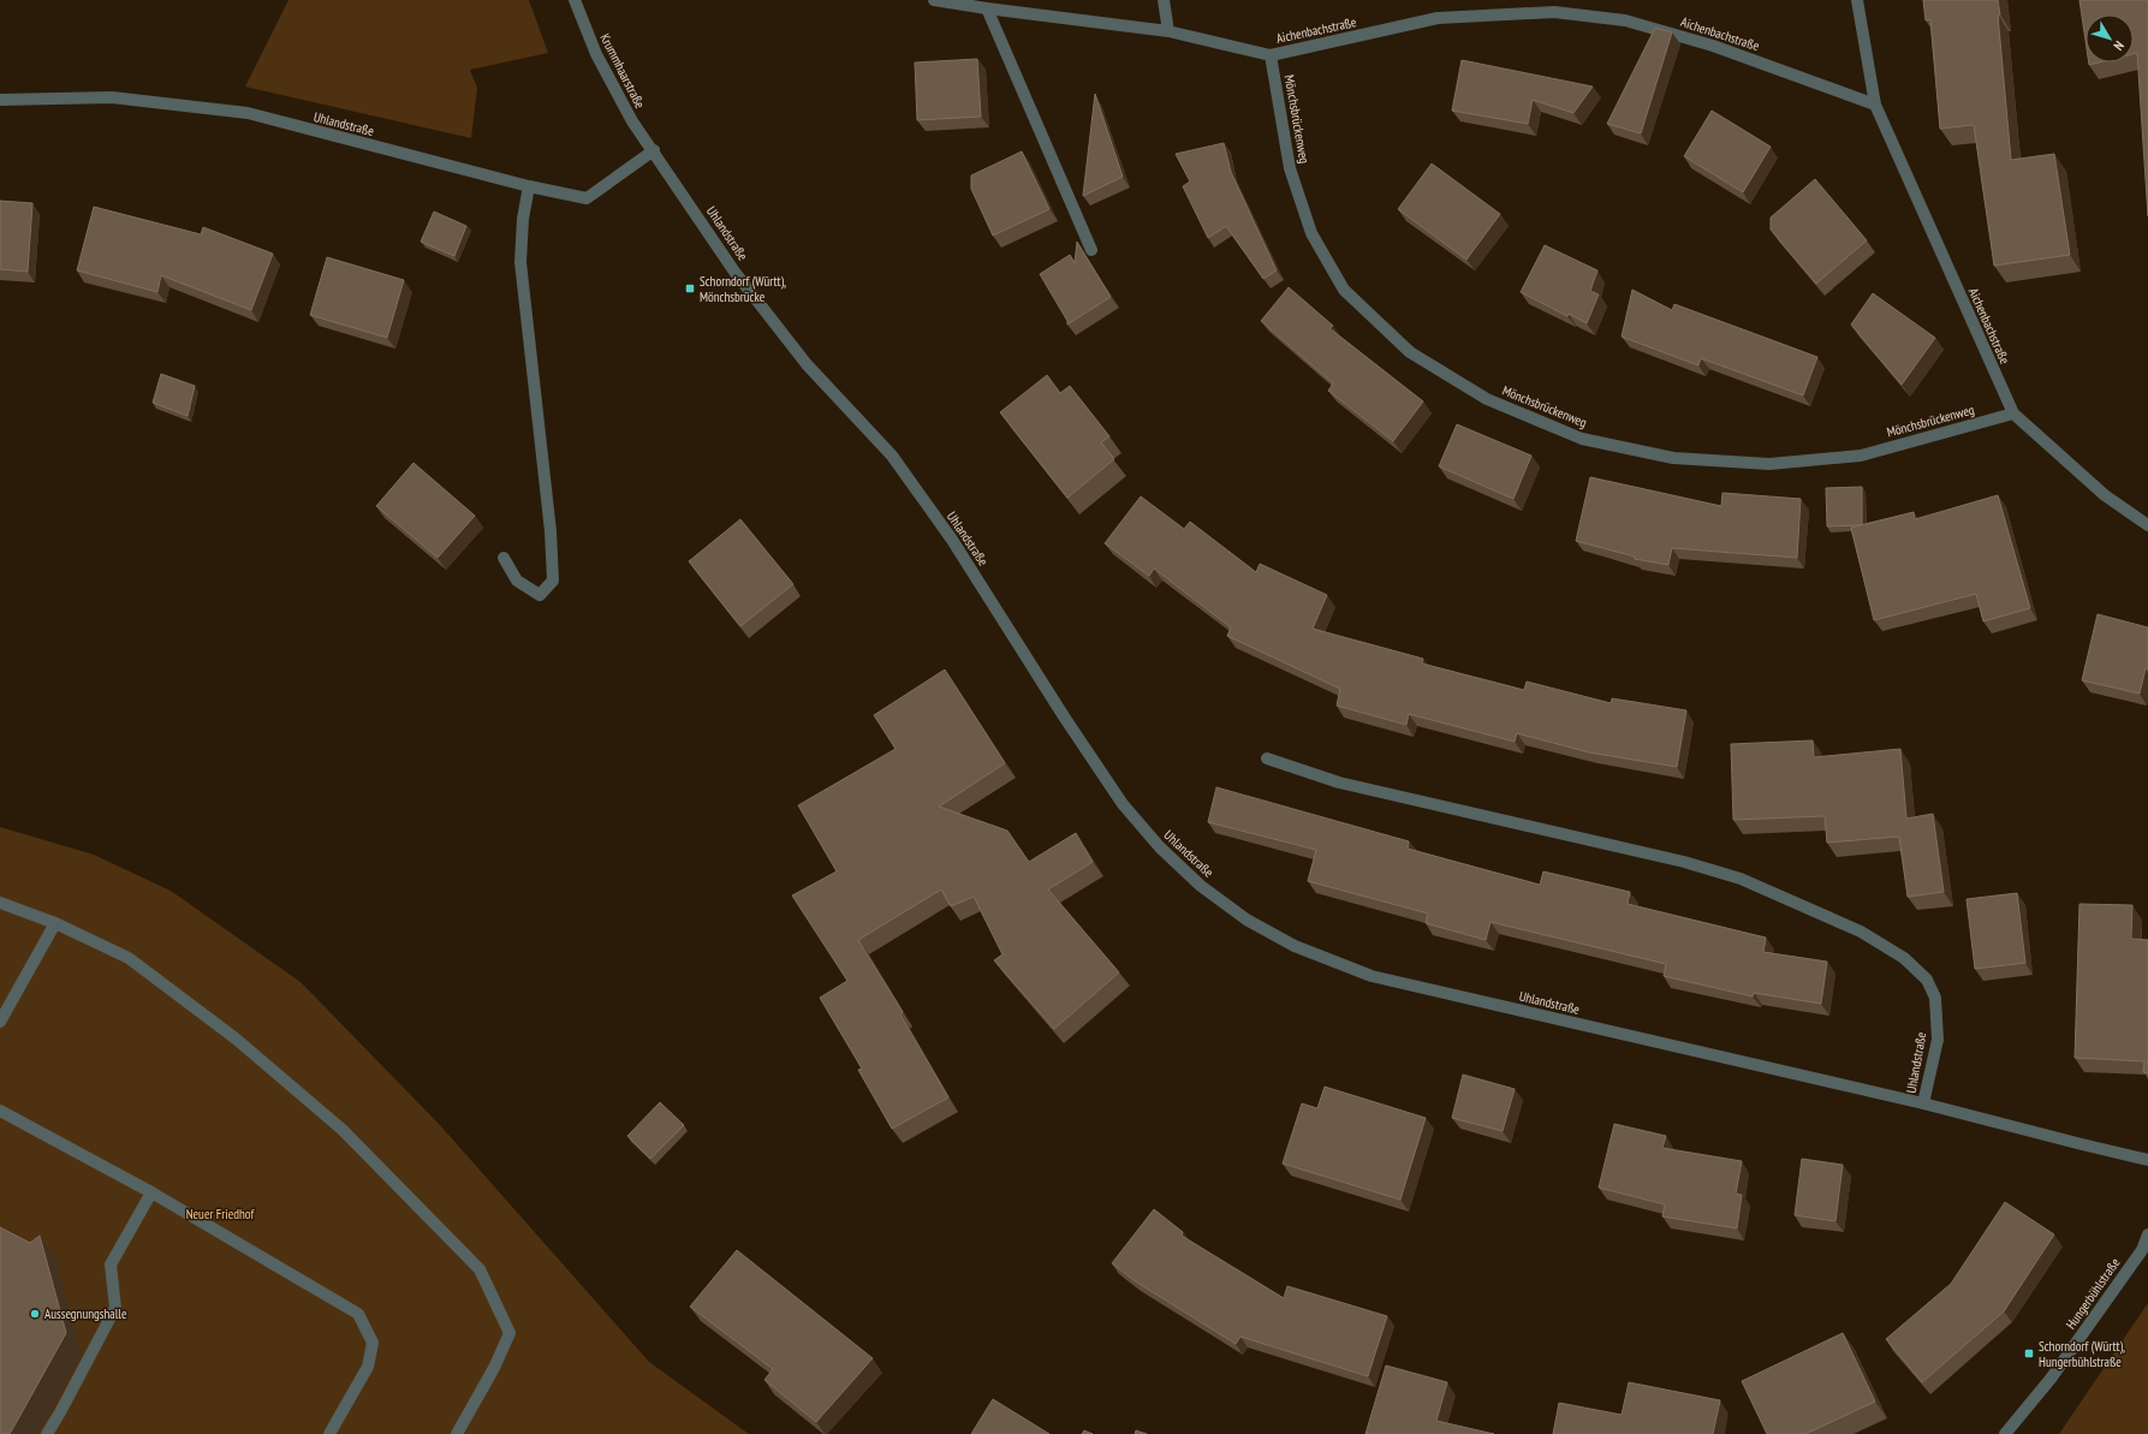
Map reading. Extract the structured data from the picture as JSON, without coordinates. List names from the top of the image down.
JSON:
{
  "streets": {
    "street": [
      "Aichenbachstraße",
      "Krummhaarstraße",
      "Mönchsbrückenweg",
      "Uhlandstraße",
      "Hungerbühlstraße"
    ]
  },
  "crossings": [
    ["Aichenbachstraße", "Mönchsbrückenweg"],
    ["Krummhaarstraße", "Uhlandstraße"]
  ],
  "parks": ["Neuer Friedhof"],
  "places": {
    "transit": ["Schorndorf (Württ), Mönchsbrücke", "Schorndorf (Württ), Hungerbühlstraße"],
    "other": ["Aussegnungshalle"]
  },
  "north": "bottom right"
}
